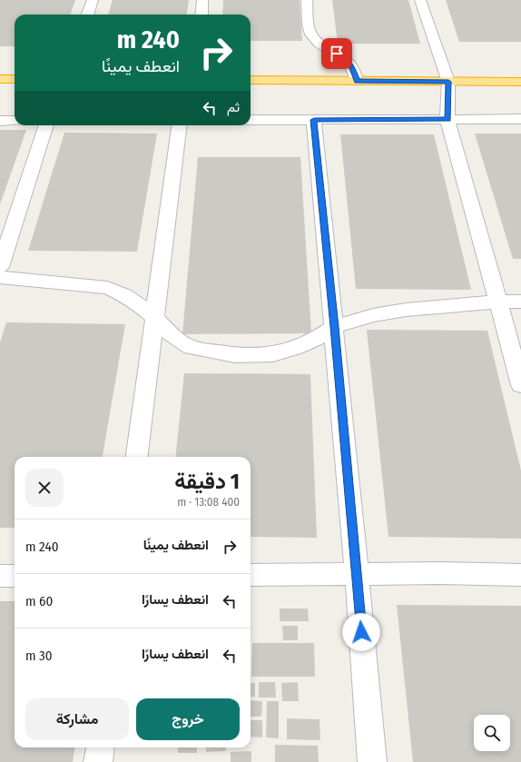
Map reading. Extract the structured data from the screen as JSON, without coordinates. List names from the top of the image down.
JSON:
{
  "page": {
    "turn": ["240 m", "انعطف يمينًا"],
    "then": "ثم",
    "heading": ["1 دقيقة", "400 m · 13:08"],
    "list": [
      {
        "name": "انعطف يمينًا",
        "value": "240 m"
      },
      {
        "name": "انعطف يسارًا",
        "value": "60 m"
      },
      {
        "name": "انعطف يسارًا",
        "value": "30 m"
      }
    ],
    "buttons": ["خروج", "مشاركة"]
  }
}
